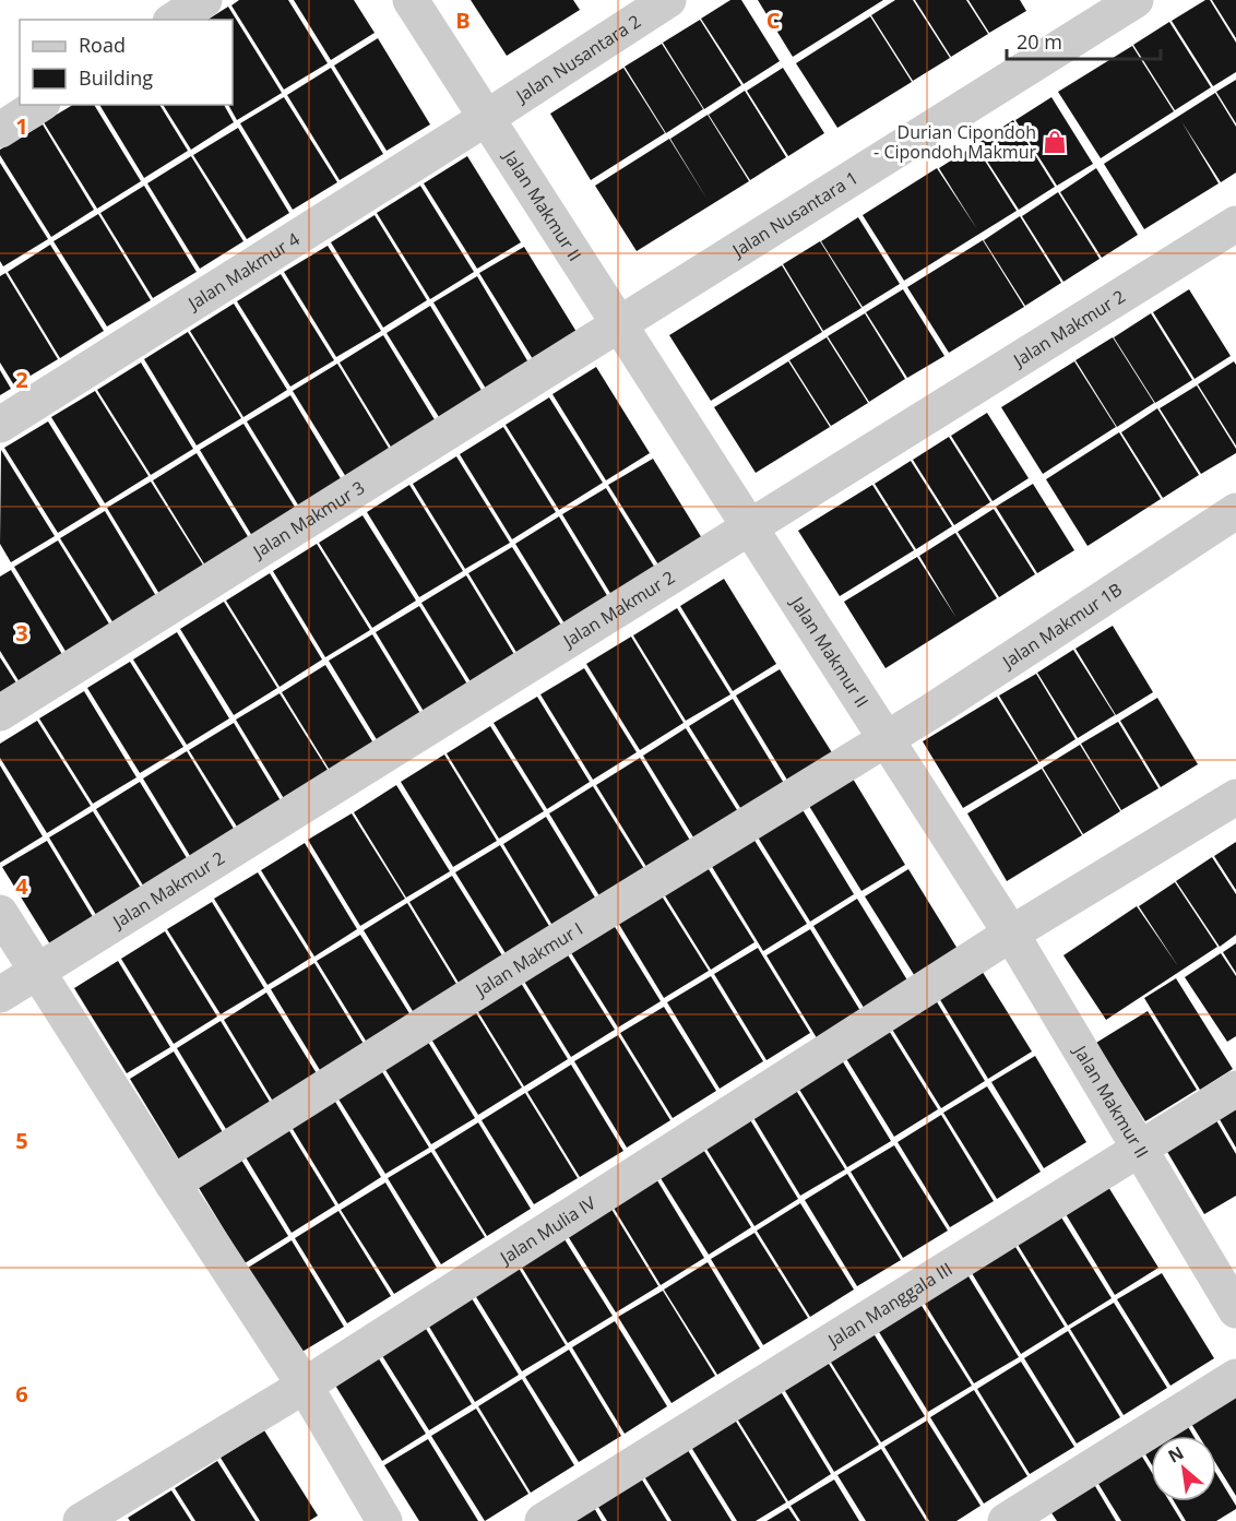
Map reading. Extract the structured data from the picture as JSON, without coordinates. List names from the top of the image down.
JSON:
{
  "streets": {
    "street": [
      "Jalan Nusantara 2",
      "Jalan Makmur II",
      "Jalan Nusantara 1",
      "Jalan Makmur 4",
      "Jalan Makmur 2",
      "Jalan Makmur 3",
      "Jalan Makmur 1B",
      "Jalan Makmur I",
      "Jalan Mulia IV",
      "Jalan Manggala III"
    ]
  },
  "crossings": [
    ["Jalan Nusantara 2", "Jalan Makmur II"],
    ["Jalan Nusantara 2", "Jalan Makmur 4"],
    ["Jalan Makmur II", "Jalan Nusantara 1"],
    ["Jalan Makmur II", "Jalan Makmur 4"],
    ["Jalan Makmur II", "Jalan Makmur 2"],
    ["Jalan Makmur II", "Jalan Makmur 3"],
    ["Jalan Makmur II", "Jalan Makmur 1B"],
    ["Jalan Makmur II", "Jalan Makmur I"],
    ["Jalan Makmur II", "Jalan Mulia IV"],
    ["Jalan Makmur II", "Jalan Manggala III"],
    ["Jalan Nusantara 1", "Jalan Makmur 3"],
    ["Jalan Makmur 1B", "Jalan Makmur I"]
  ],
  "places": {
    "shop": ["Durian Cipondoh - Cipondoh Makmur"]
  },
  "legend": ["Road", "Building"],
  "scale_bar": "20 m",
  "north": "top left",
  "grid": {
    "columns": ["B", "C"],
    "rows": [
      "1",
      "2",
      "3",
      "4",
      "5",
      "6"
    ]
  }
}
